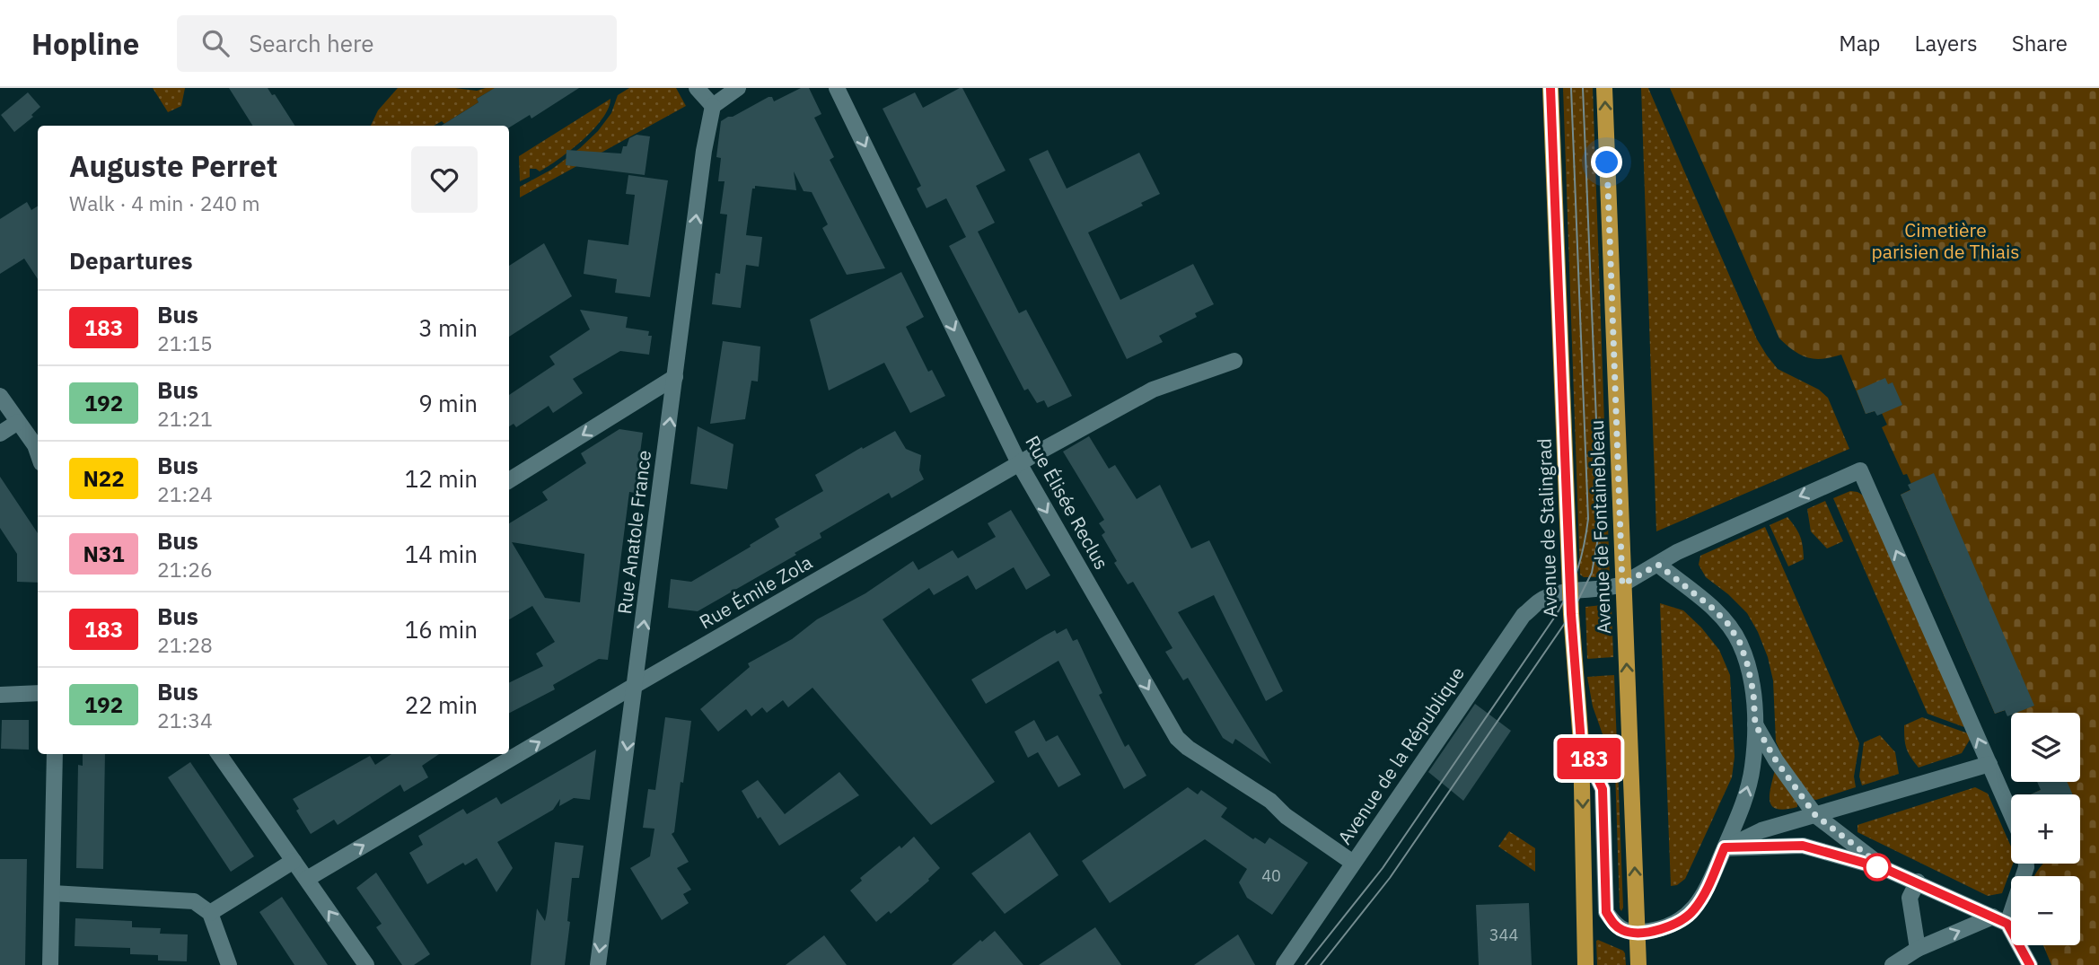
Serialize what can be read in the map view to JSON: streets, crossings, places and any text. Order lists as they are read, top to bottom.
{
  "streets": {
    "main road": ["Avenue de Fontainebleau", "Avenue de Stalingrad"],
    "street": [
      "Rue Élisée Reclus",
      "Rue Anatole France",
      "Rue Émile Zola",
      "Avenue de la République"
    ]
  },
  "crossings": [
    ["Rue Élisée Reclus", "Rue Émile Zola"],
    ["Rue Élisée Reclus", "Avenue de la République"],
    ["Avenue de Fontainebleau", "Avenue de la République"],
    ["Avenue de Stalingrad", "Avenue de la République"],
    ["Rue Anatole France", "Rue Émile Zola"]
  ],
  "one_way": ["Rue Élisée Reclus", "Avenue de Fontainebleau", "Rue Émile Zola"],
  "parks": ["Cimetière parisien de Thiais"],
  "lines": ["bus line 183"],
  "house_numbers": ["40", "344"],
  "page": {
    "header": "Hopline",
    "search": "Search here",
    "nav": ["Map", "Layers", "Share"],
    "on_map": "183",
    "heading": [
      ["Auguste Perret", "Walk · 4 min · 240 m"],
      "Departures"
    ],
    "list": [
      {
        "mark": "183",
        "name": "Bus",
        "note": "21:15",
        "value": "3 min"
      },
      {
        "mark": "192",
        "name": "Bus",
        "note": "21:21",
        "value": "9 min"
      },
      {
        "mark": "N22",
        "name": "Bus",
        "note": "21:24",
        "value": "12 min"
      },
      {
        "mark": "N31",
        "name": "Bus",
        "note": "21:26",
        "value": "14 min"
      },
      {
        "mark": "183",
        "name": "Bus",
        "note": "21:28",
        "value": "16 min"
      },
      {
        "mark": "192",
        "name": "Bus",
        "note": "21:34",
        "value": "22 min"
      }
    ],
    "map_buttons": ["+", "−"]
  }
}
